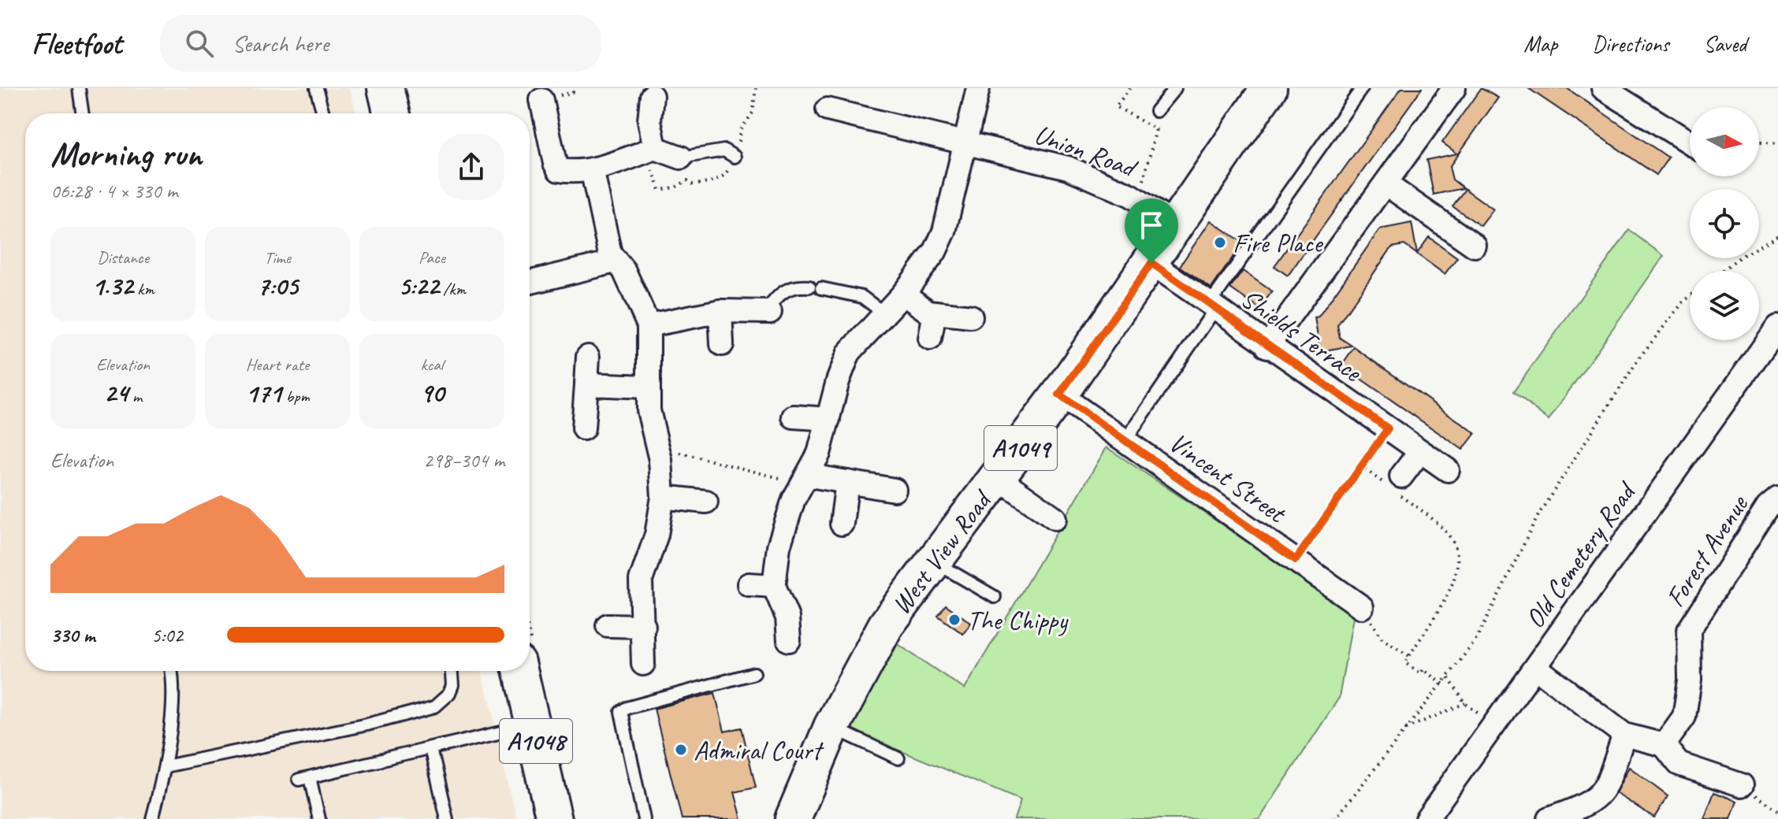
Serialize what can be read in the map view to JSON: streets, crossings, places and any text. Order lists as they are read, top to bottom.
{
  "streets": {
    "main road": ["A1049", "West View Road", "A1048"],
    "street": [
      "Union Road",
      "Shields Terrace",
      "Vincent Street",
      "Forest Avenue",
      "Old Cemetery Road"
    ]
  },
  "crossings": [
    ["Union Road", "West View Road"],
    ["Shields Terrace", "West View Road"],
    ["Vincent Street", "West View Road"]
  ],
  "places": ["Fire Place", "The Chippy", "Admiral Court"],
  "north": "right",
  "page": {
    "header": "Fleetfoot",
    "search": "Search here",
    "nav": ["Map", "Directions", "Saved"],
    "heading": ["Morning run", "06:28 · 4 × 330 m"],
    "stats": [
      ["Distance", "1.32 km"],
      ["Time", "7:05"],
      ["Pace", "5:22 /km"],
      ["Elevation", "24 m"],
      ["Heart rate", "171 bpm"],
      ["kcal", "90"]
    ],
    "chart": ["Elevation", "298–304 m"],
    "list": [
      {
        "name": "330 m",
        "note": "5:02"
      }
    ]
  }
}
